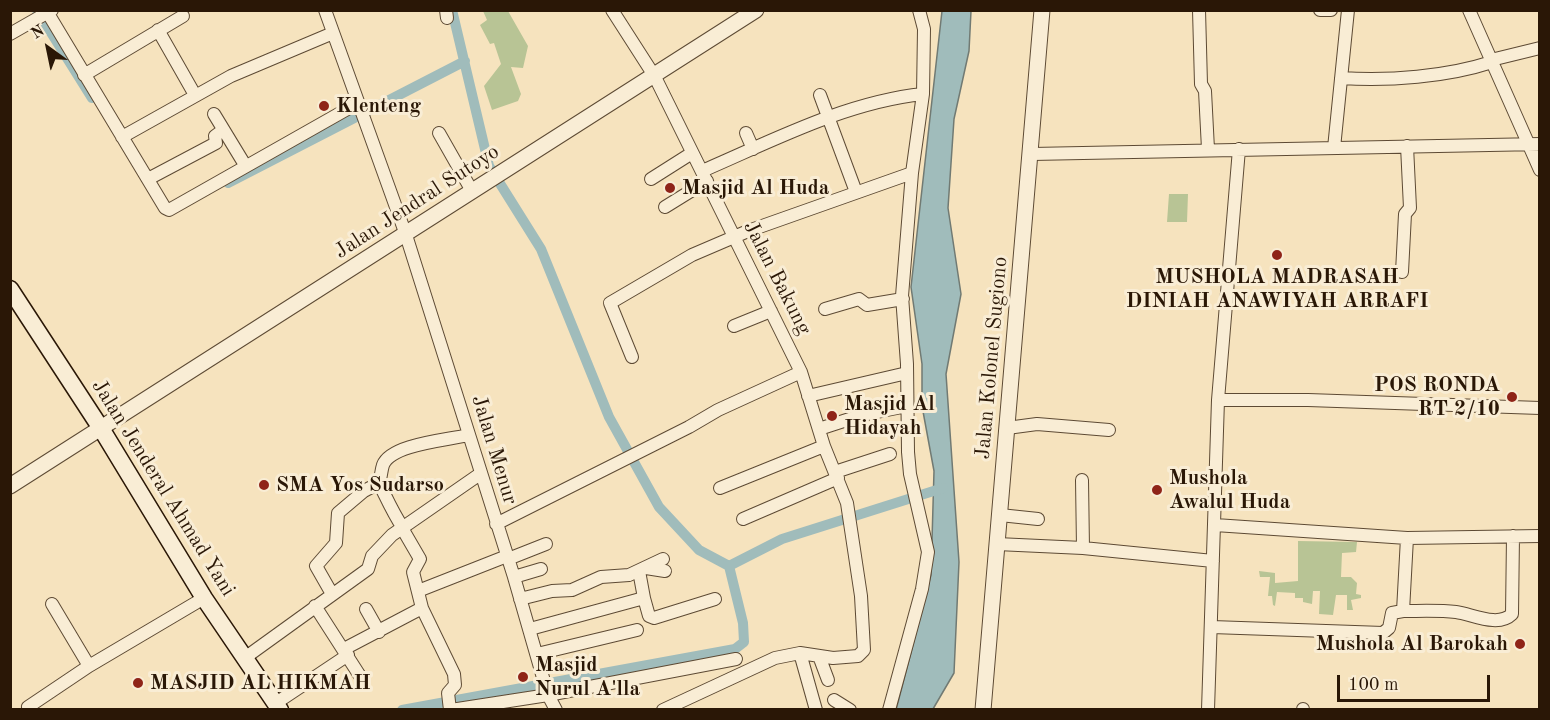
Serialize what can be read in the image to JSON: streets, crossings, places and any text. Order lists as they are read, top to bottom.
{
  "streets": {
    "main road": ["Jalan Jenderal Ahmad Yani"],
    "street": [
      "Jalan Jendral Sutoyo",
      "Jalan Bakung",
      "Jalan Kolonel Sugiono",
      "Jalan Menur"
    ]
  },
  "crossings": [
    ["Jalan Jendral Sutoyo", "Jalan Bakung"],
    ["Jalan Jendral Sutoyo", "Jalan Menur"],
    ["Jalan Jendral Sutoyo", "Jalan Jenderal Ahmad Yani"]
  ],
  "places": [
    "Klenteng",
    "Masjid Al Huda",
    "MUSHOLA MADRASAH DINIAH ANAWIYAH ARRAFI",
    "POS RONDA RT 2/10",
    "Masjid Al Hidayah",
    "SMA Yos Sudarso",
    "Mushola Awalul Huda",
    "Mushola Al Barokah",
    "Masjid Nurul A'lla",
    "MASJID AL HIKMAH"
  ],
  "scale_bar": "100 m",
  "north": "top left"
}
